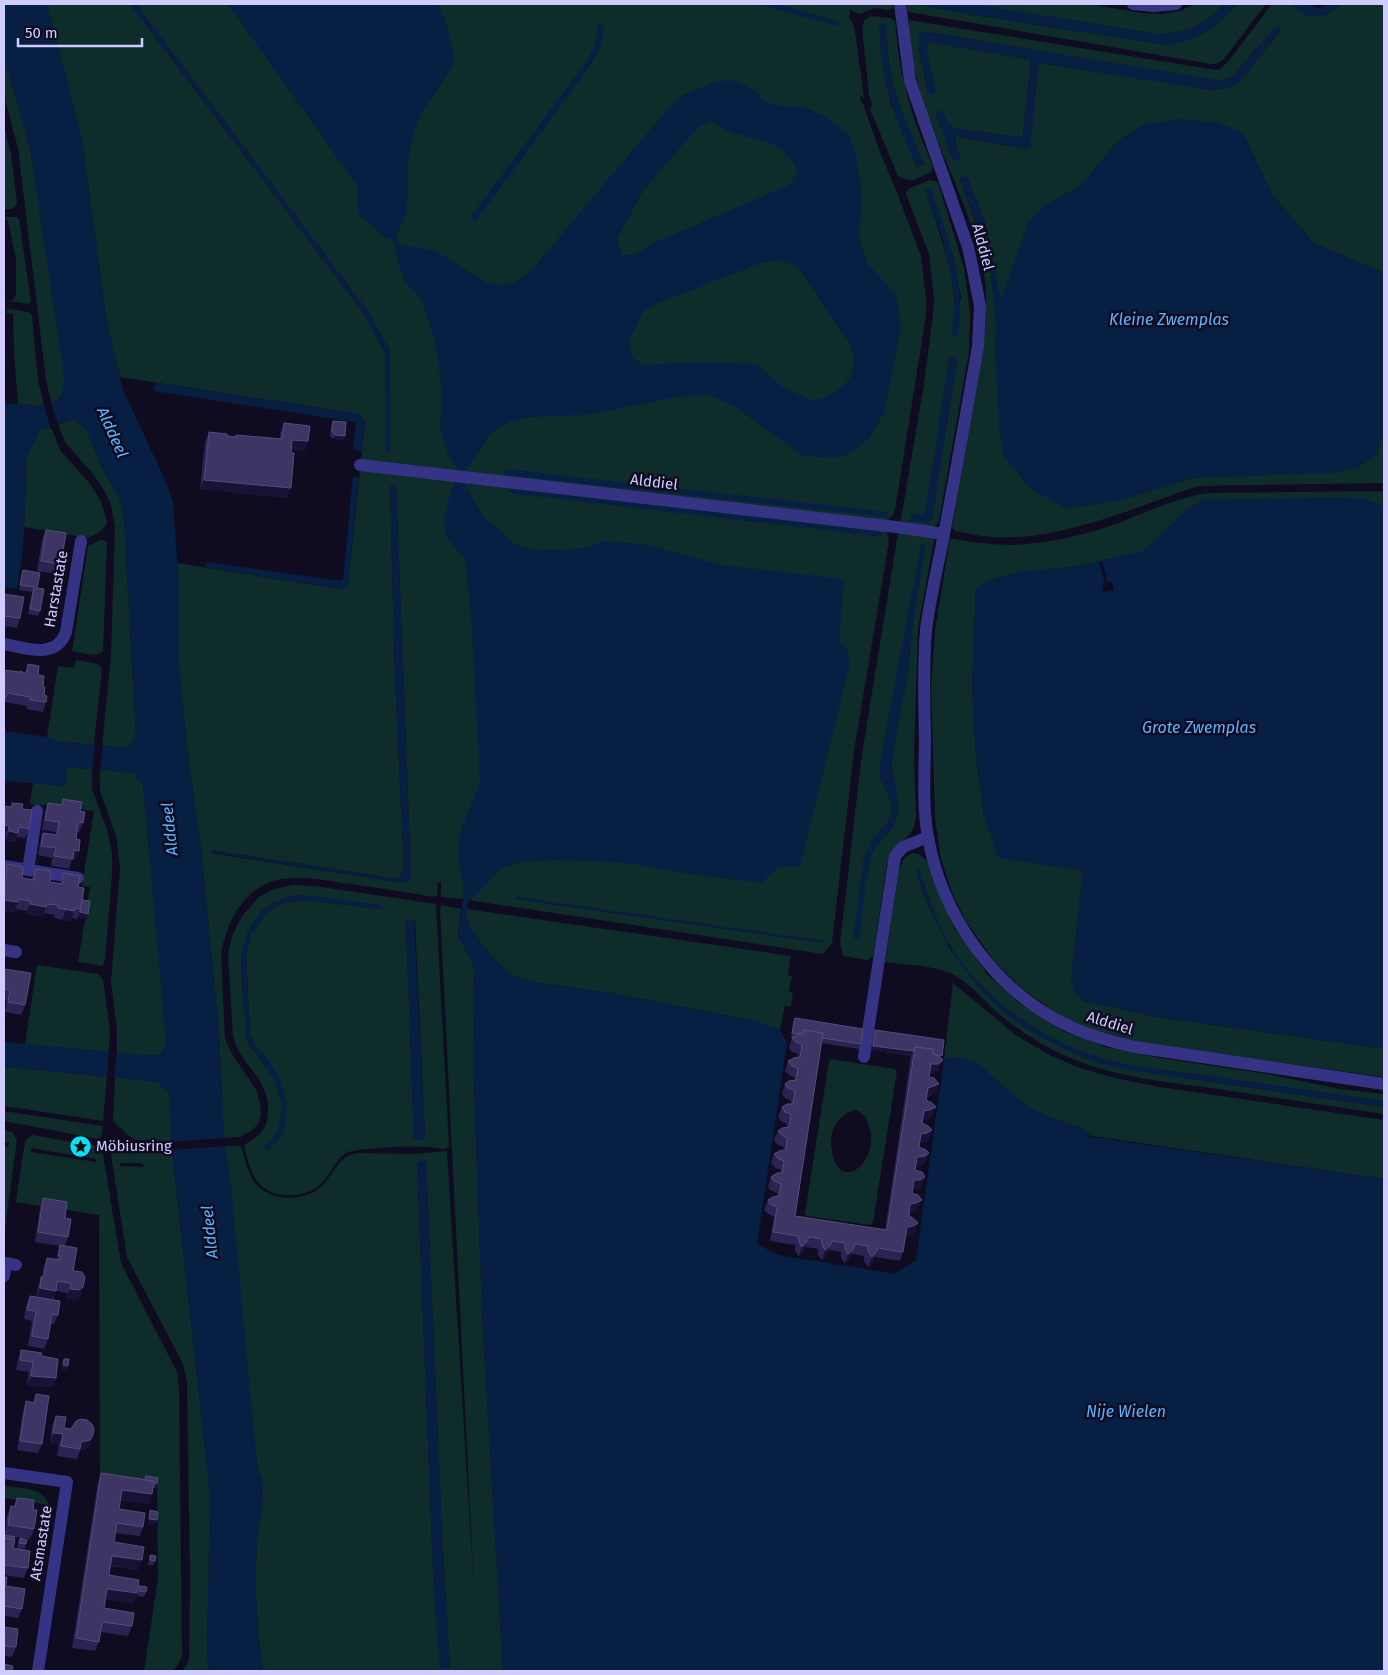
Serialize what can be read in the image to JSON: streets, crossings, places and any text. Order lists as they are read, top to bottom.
{
  "streets": {
    "street": ["Alddiel", "Harstastate", "Atsmastate"]
  },
  "water": [
    "Kleine Zwemplas",
    "Alddeel",
    "Grote Zwemplas",
    "Nije Wielen"
  ],
  "places": {
    "place": ["Möbiusring"]
  },
  "scale_bar": "50 m"
}
